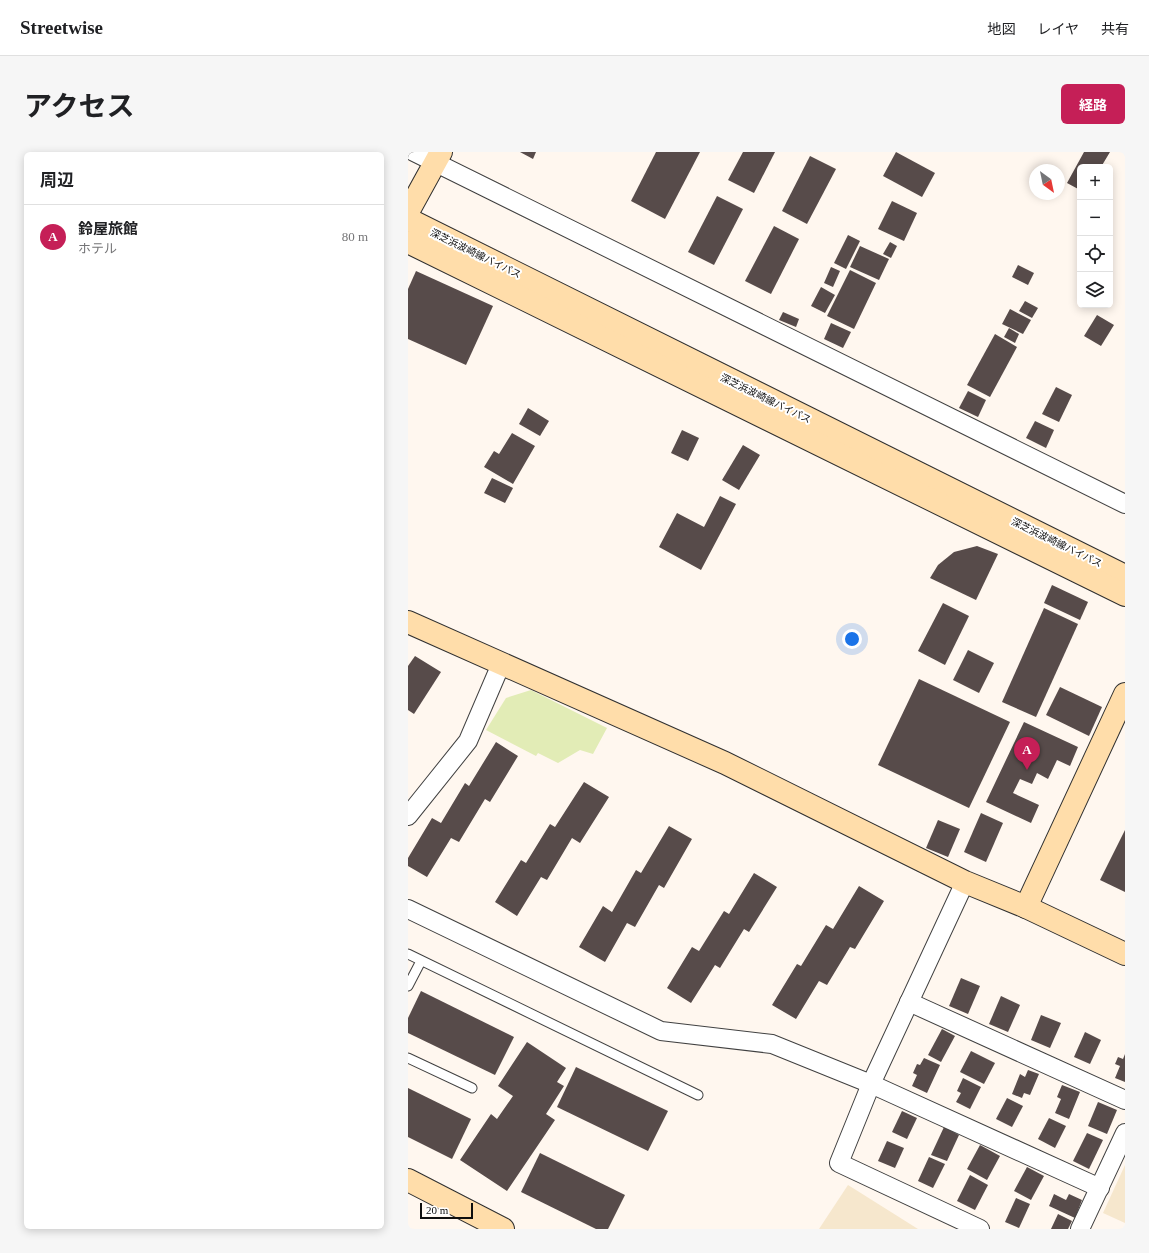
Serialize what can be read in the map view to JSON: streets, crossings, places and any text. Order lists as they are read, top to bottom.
{
  "streets": {
    "main road": ["深芝浜波崎線バイパス"]
  },
  "scale_bar": "20 m",
  "north": "bottom right",
  "page": {
    "header": "Streetwise",
    "nav": ["地図", "レイヤ", "共有"],
    "title": "アクセス",
    "buttons": "経路",
    "heading": "周辺",
    "map_buttons": ["+", "−"],
    "list": [
      {
        "mark": "A",
        "name": "鈴屋旅館",
        "note": "ホテル",
        "value": "80 m"
      }
    ],
    "pins": "A",
    "scale": "20 m"
  }
}
